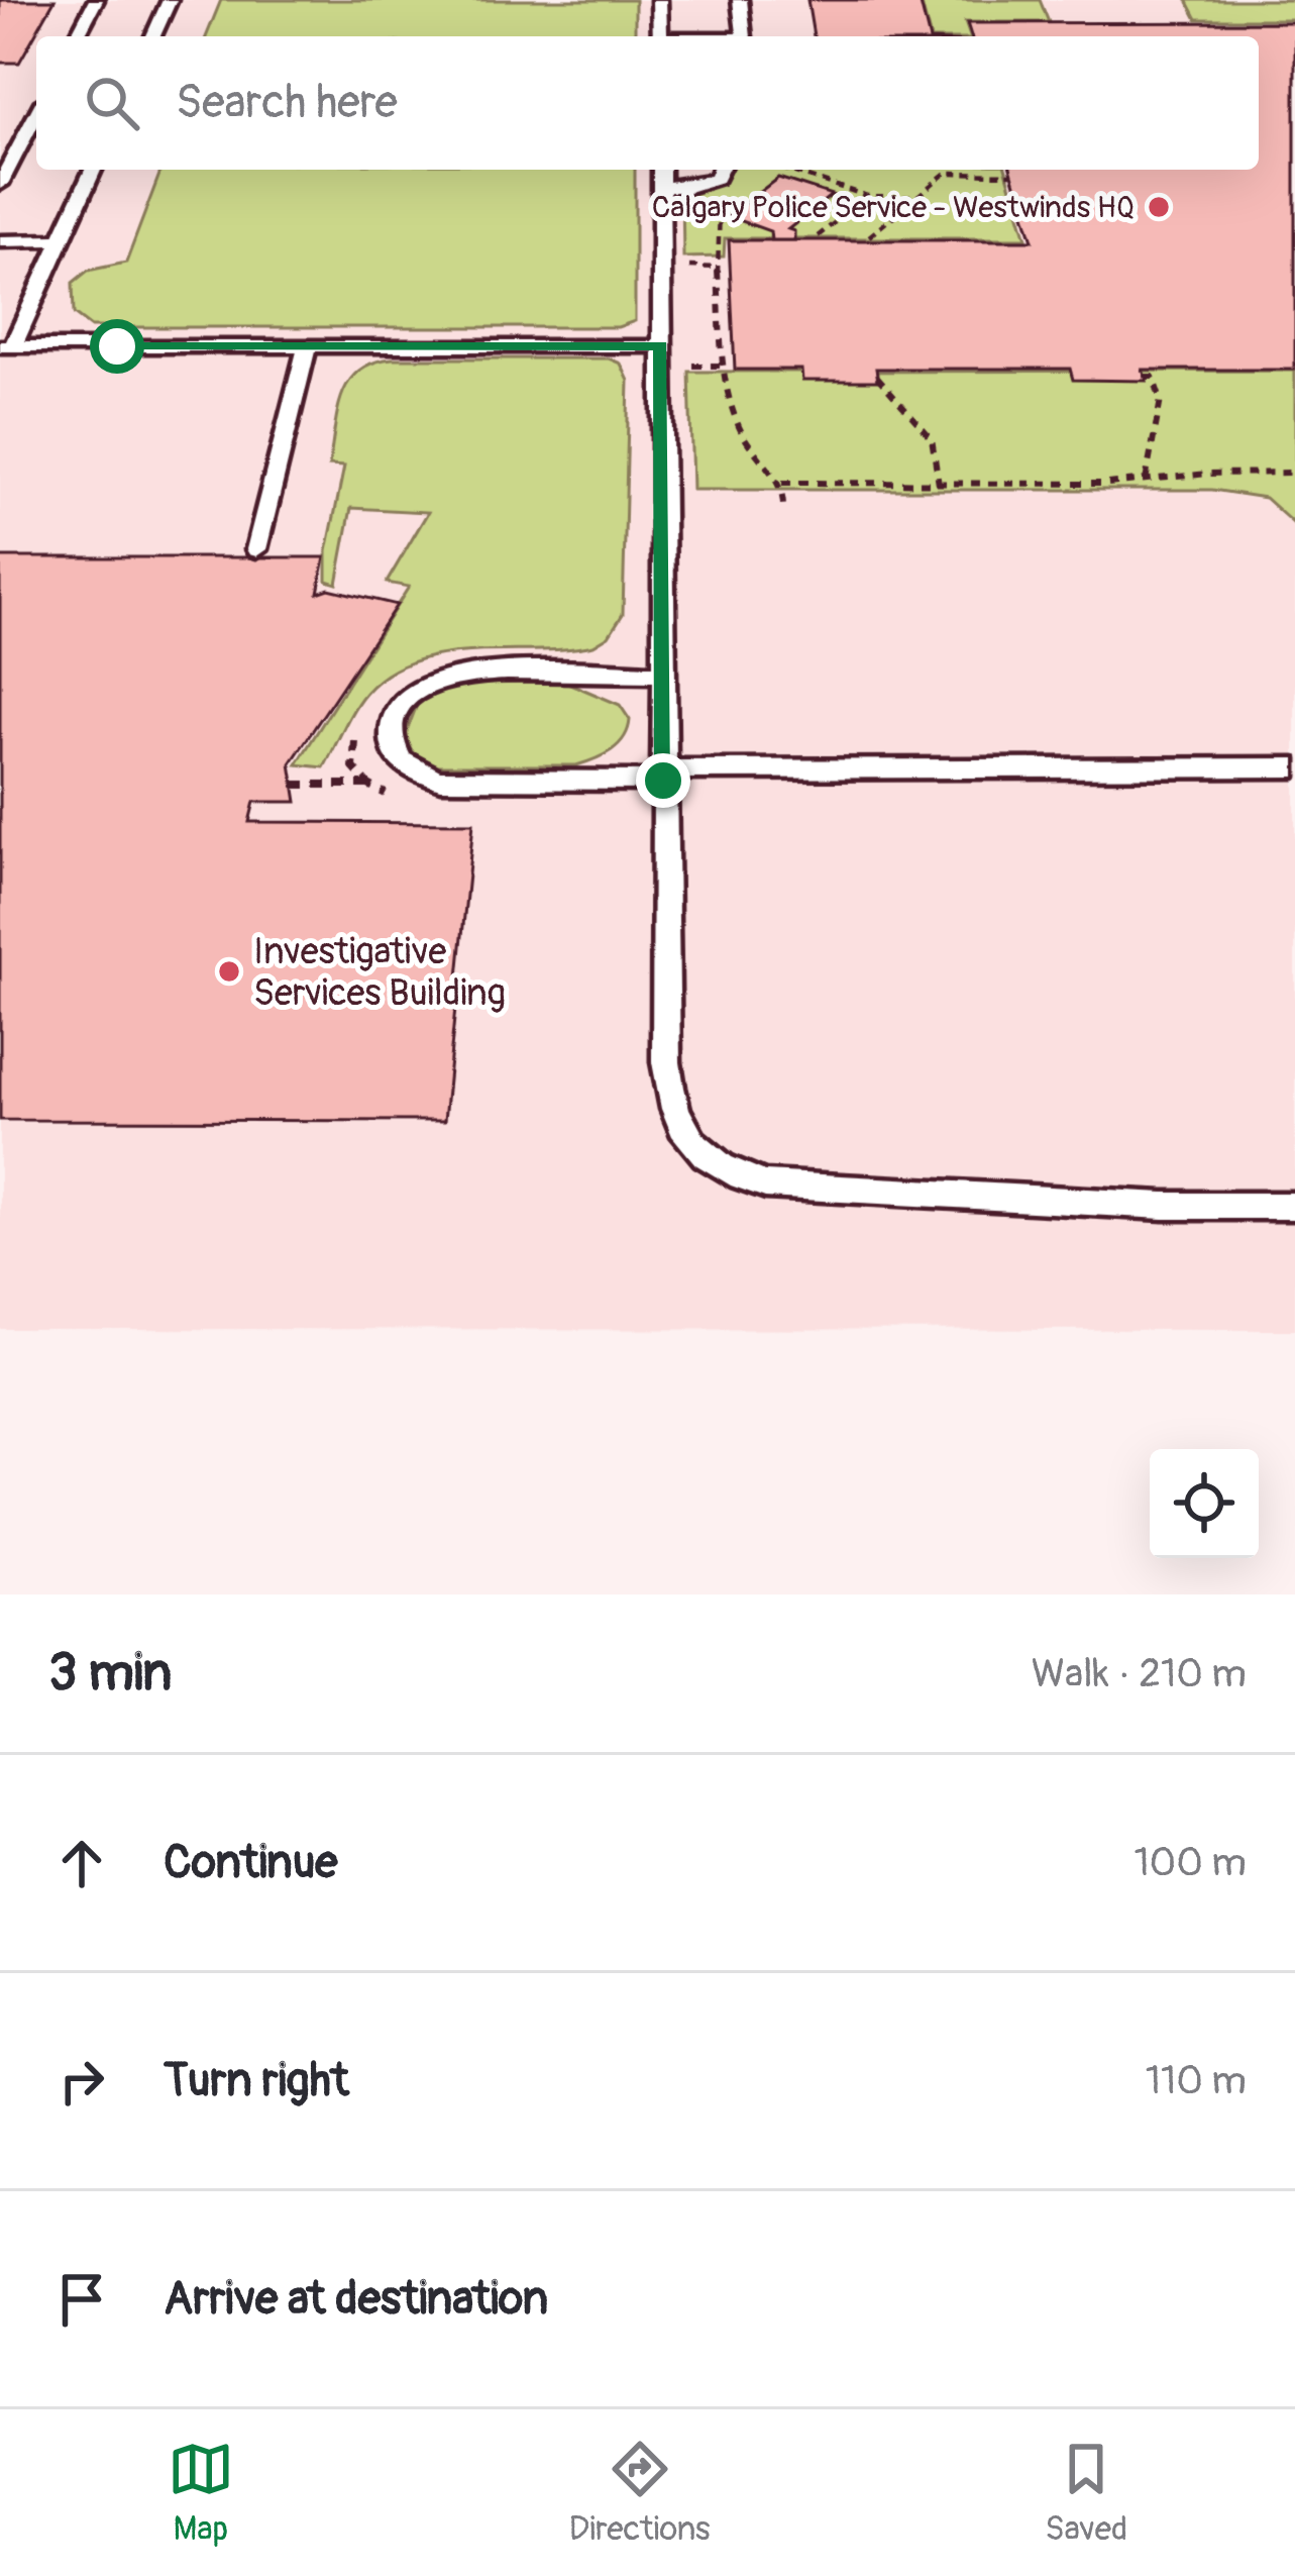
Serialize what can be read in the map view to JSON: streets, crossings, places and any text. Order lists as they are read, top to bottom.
{
  "places": ["Calgary Police Service - Westwinds HQ", "Investigative Services Building"],
  "page": {
    "search": "Search here",
    "heading": ["3 min", "Walk · 210 m"],
    "list": [
      ["Continue", "100 m"],
      ["Turn right", "110 m"],
      "Arrive at destination"
    ],
    "nav": ["Map", "Directions", "Saved"]
  }
}
